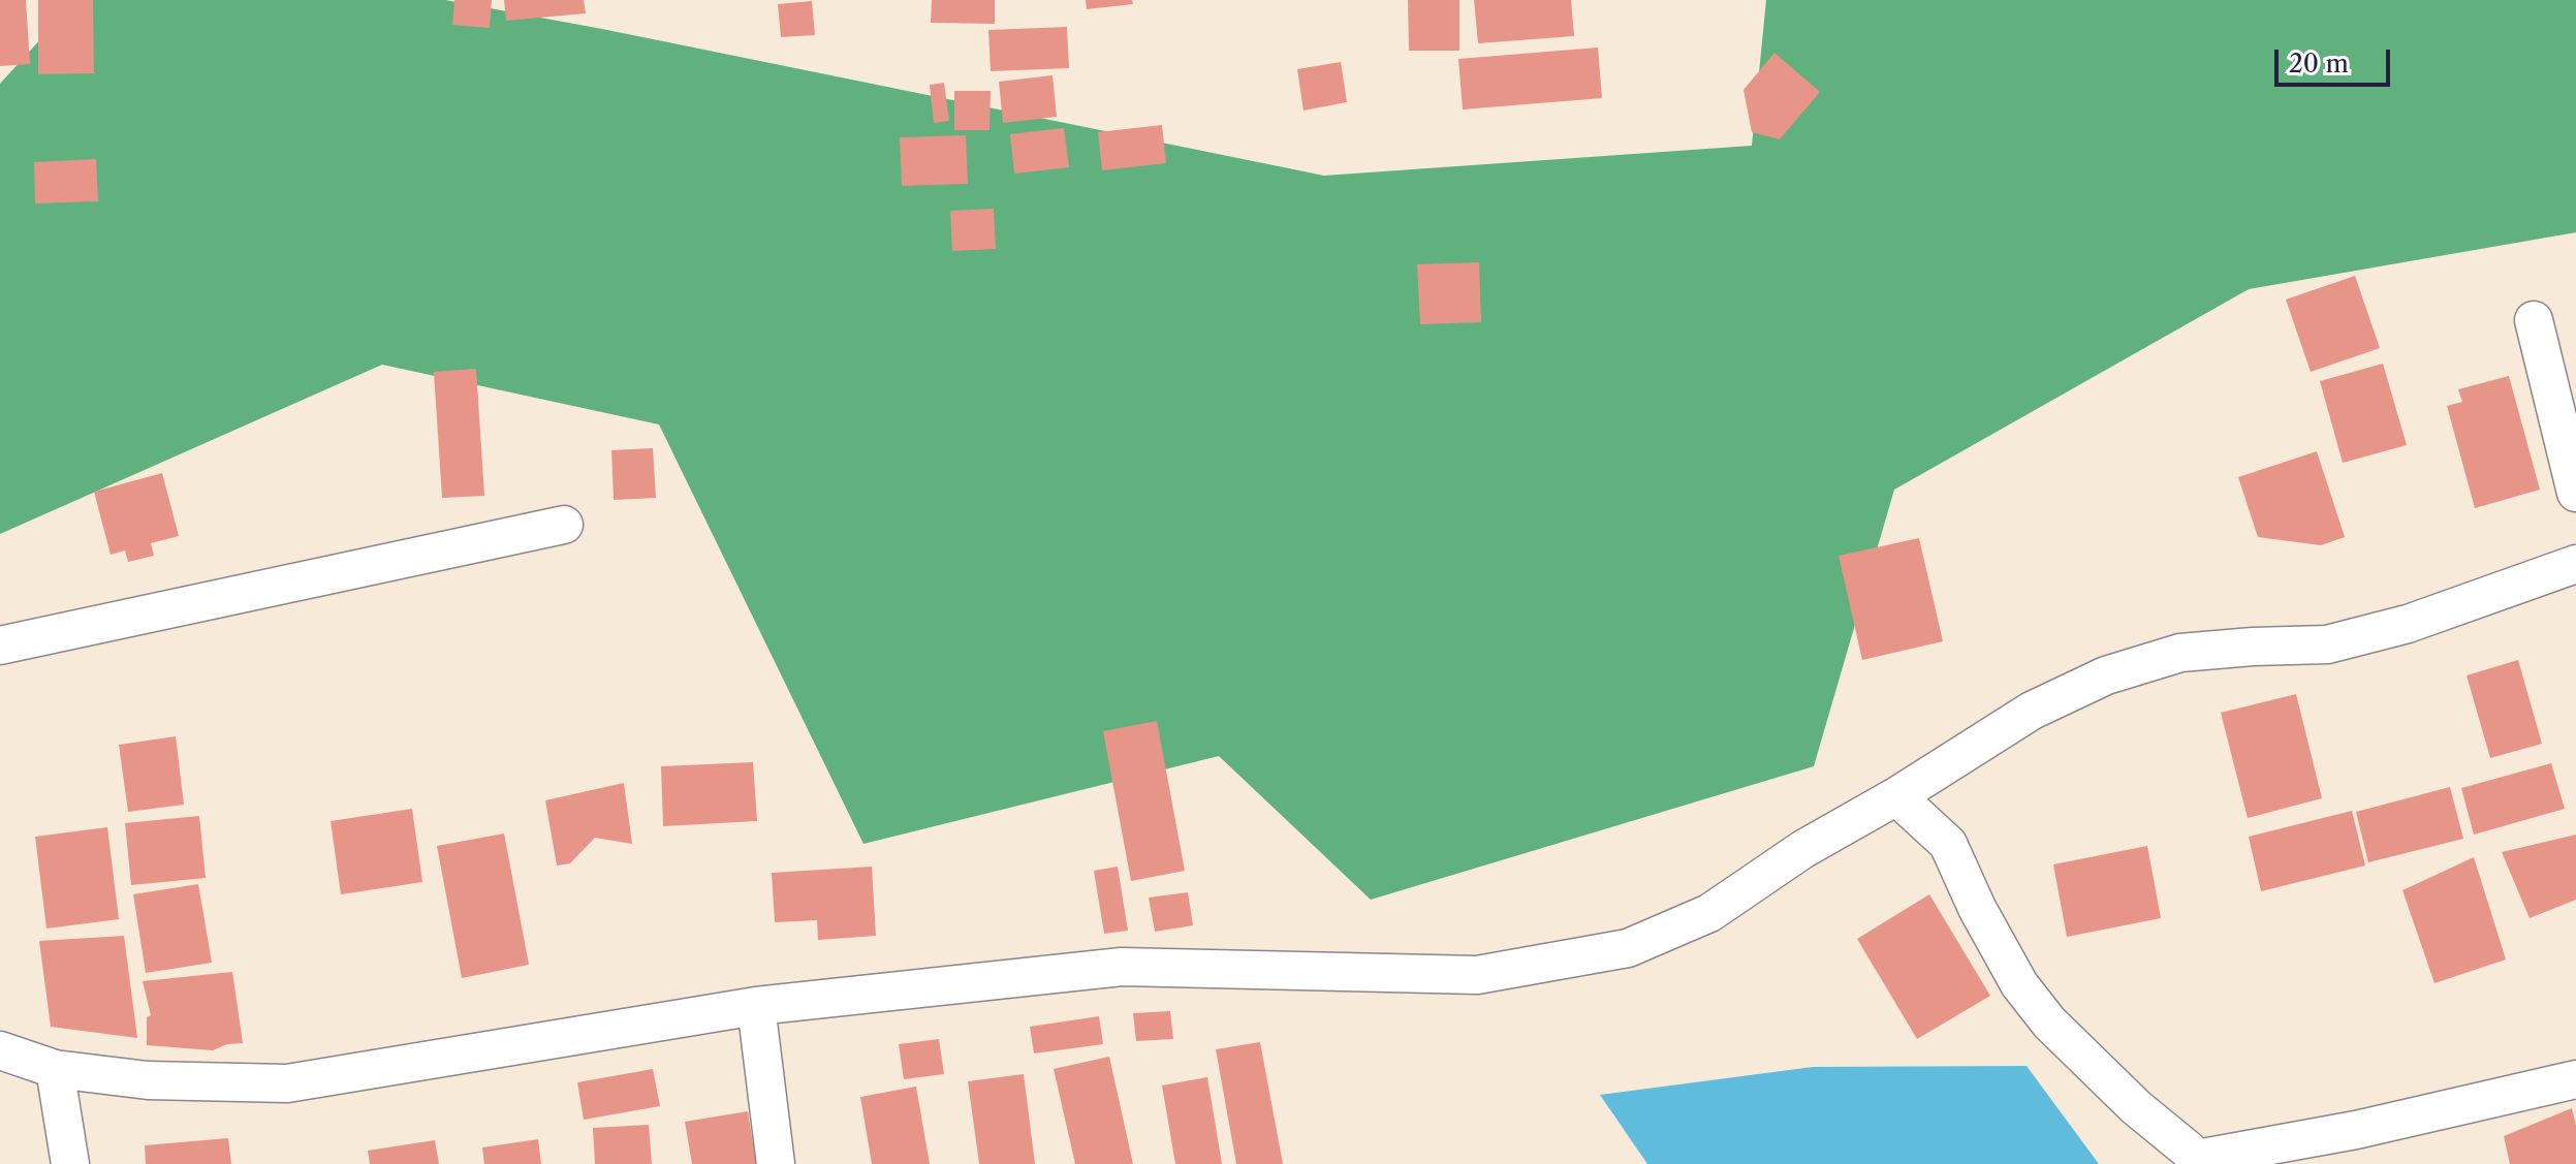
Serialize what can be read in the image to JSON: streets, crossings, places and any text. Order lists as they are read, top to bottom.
{
  "scale_bar": "20 m"
}
